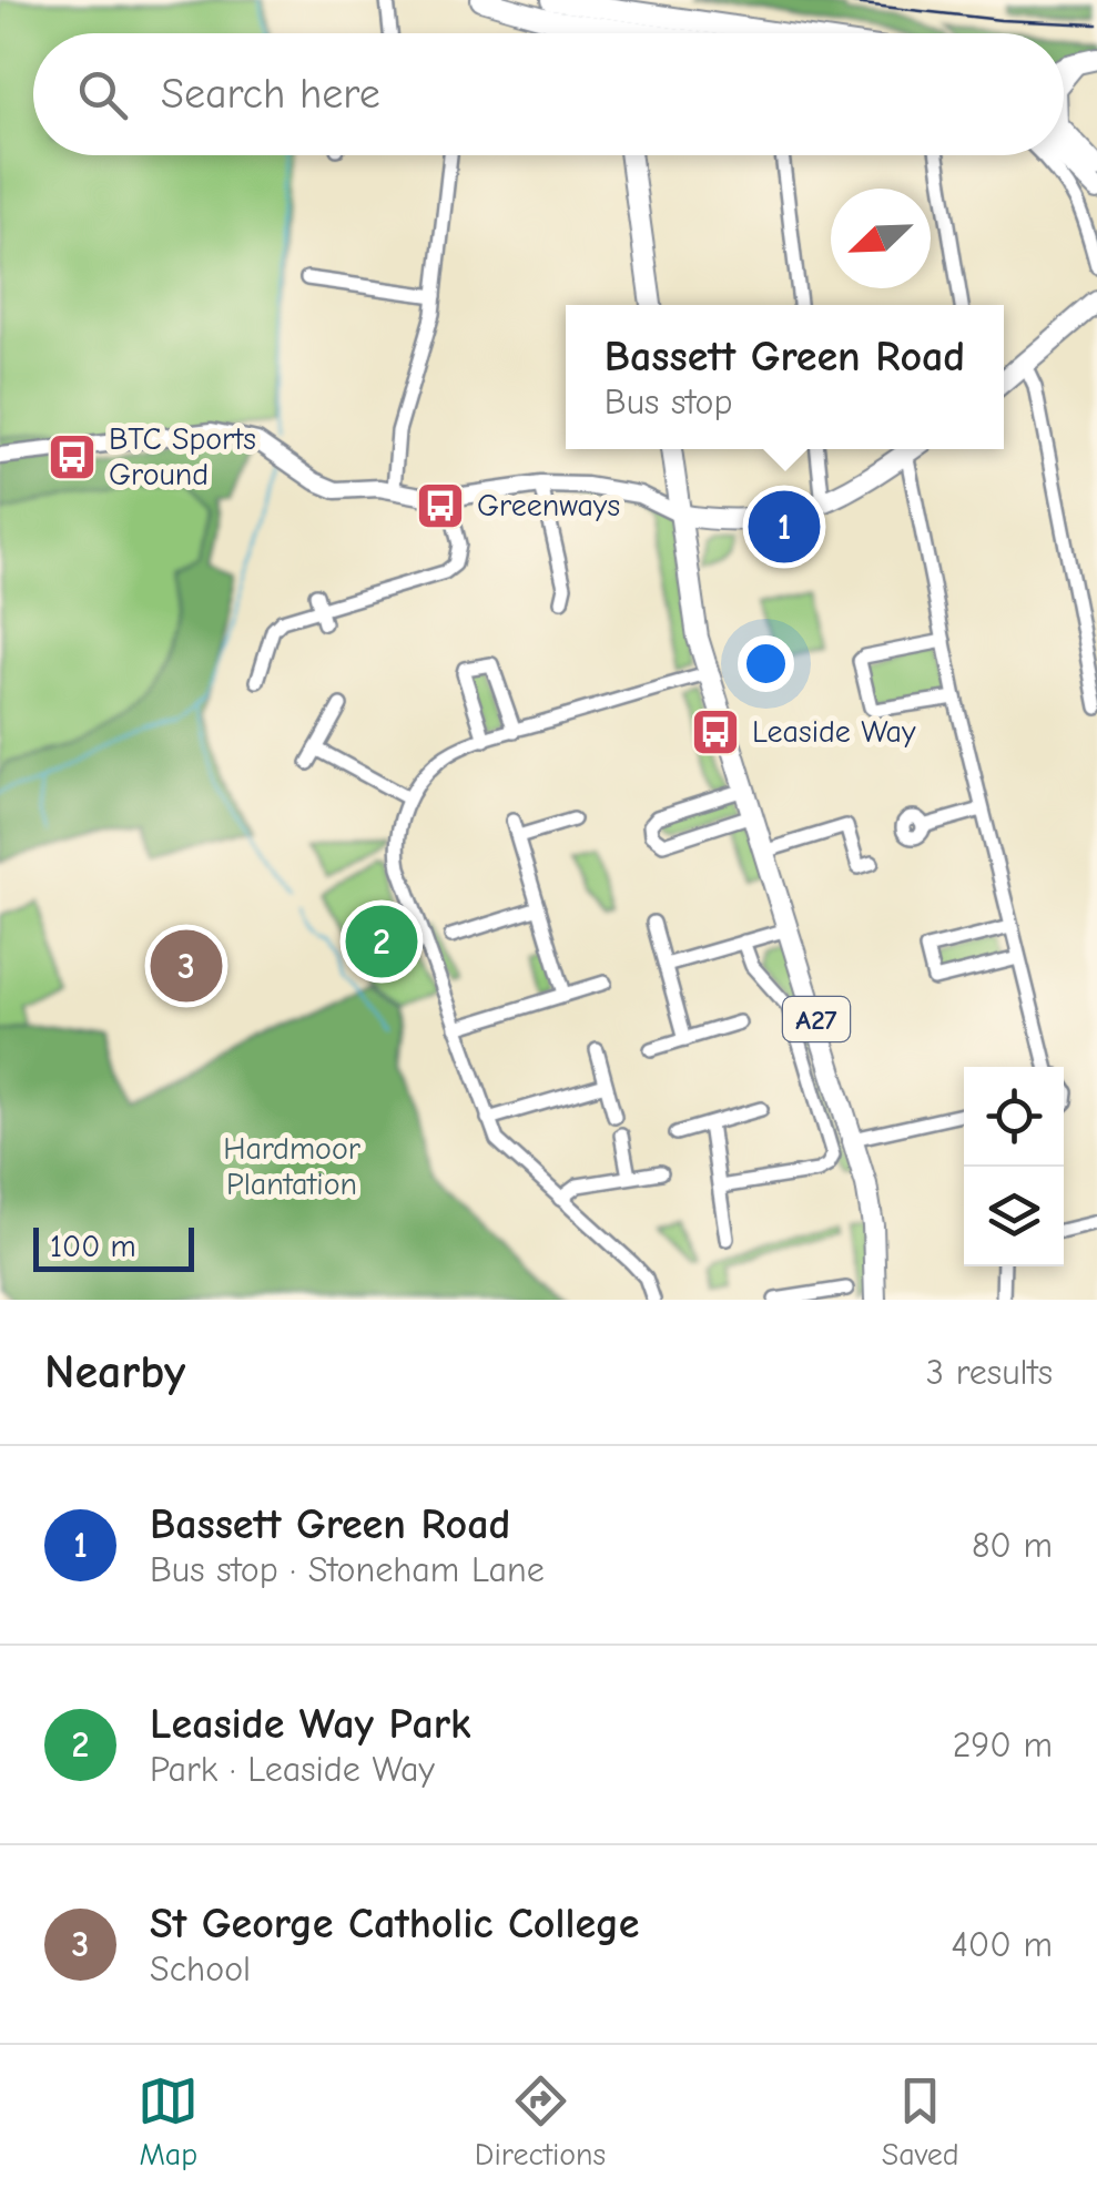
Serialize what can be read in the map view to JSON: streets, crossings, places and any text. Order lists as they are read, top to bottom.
{
  "streets": {
    "main road": ["A27"]
  },
  "parks": ["Hardmoor Plantation"],
  "places": {
    "bus stop": ["BTC Sports Ground", "Greenways", "Leaside Way"]
  },
  "scale_bar": "100 m",
  "north": "bottom left",
  "page": {
    "search": "Search here",
    "popup": ["Bassett Green Road", "Bus stop"],
    "pins": ["1", "2", "3"],
    "scale": "100 m",
    "heading": ["Nearby", "3 results"],
    "list": [
      {
        "mark": "1",
        "name": "Bassett Green Road",
        "note": "Bus stop · Stoneham Lane",
        "value": "80 m"
      },
      {
        "mark": "2",
        "name": "Leaside Way Park",
        "note": "Park · Leaside Way",
        "value": "290 m"
      },
      {
        "mark": "3",
        "name": "St George Catholic College",
        "note": "School",
        "value": "400 m"
      }
    ],
    "nav": ["Map", "Directions", "Saved"]
  }
}
